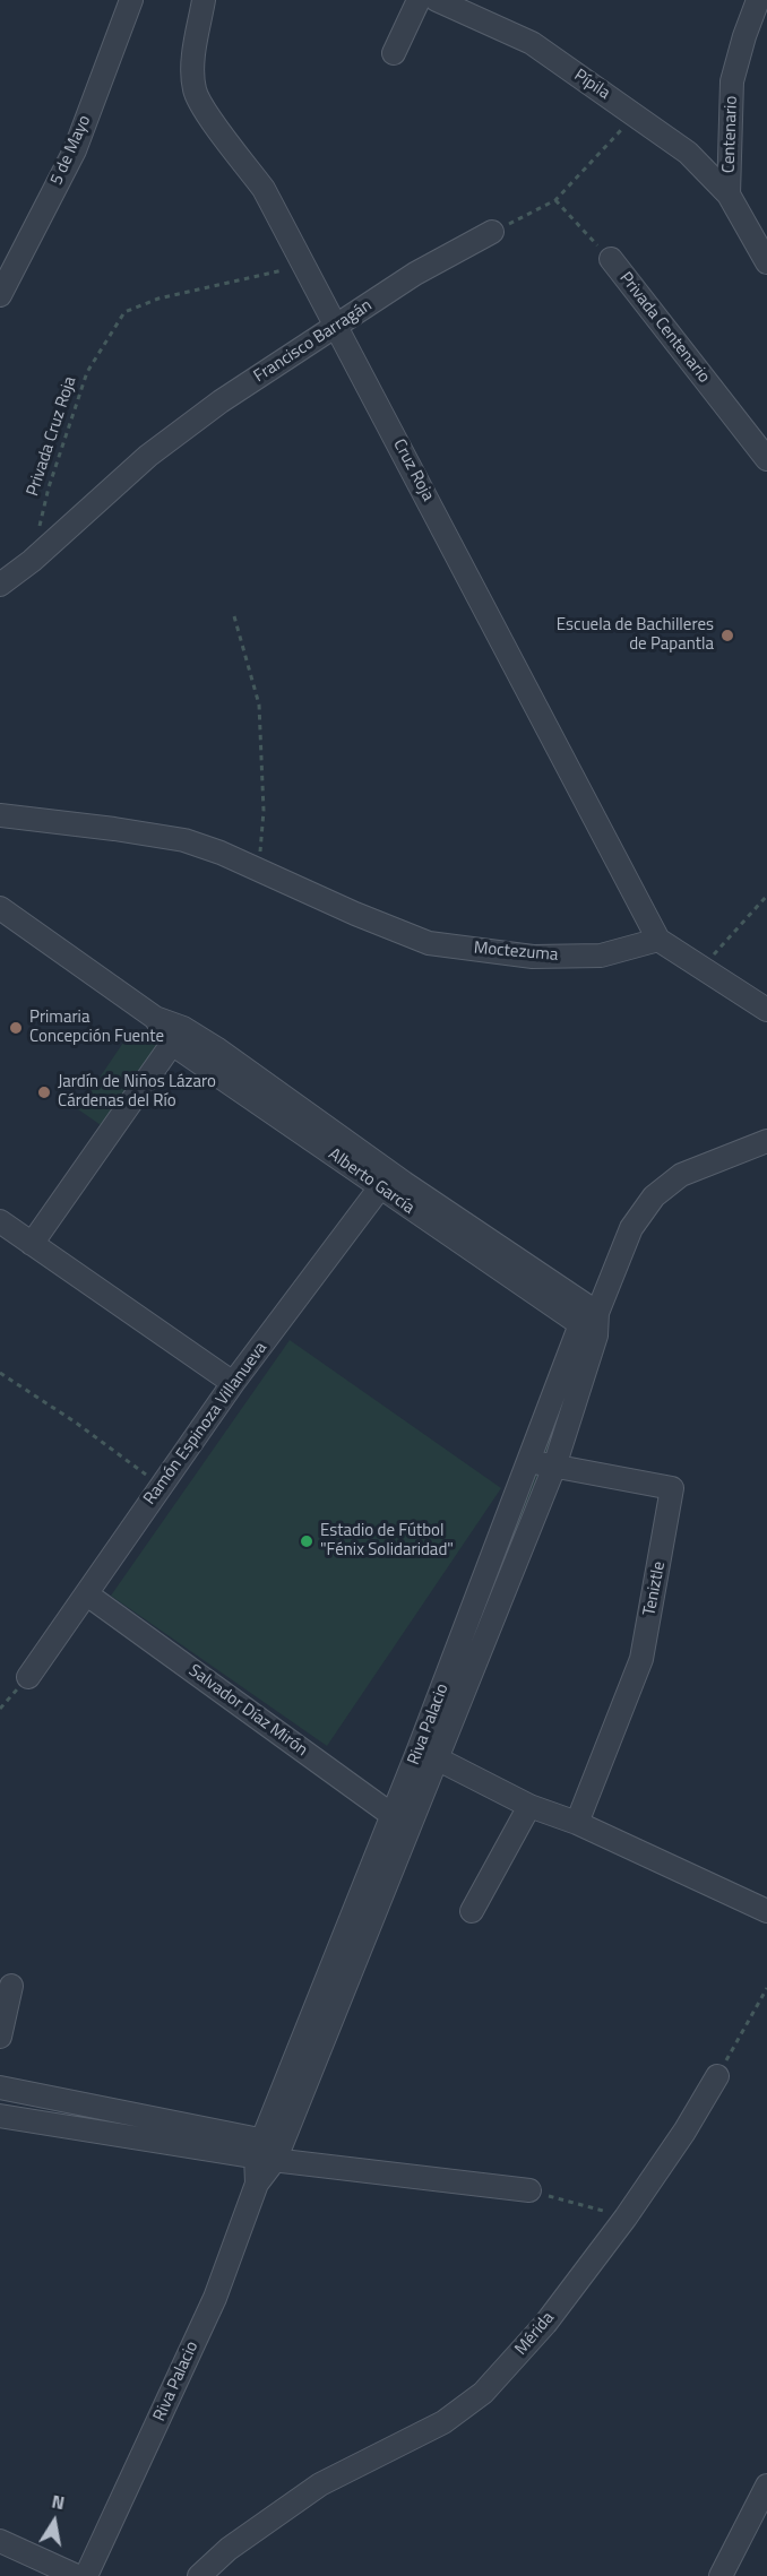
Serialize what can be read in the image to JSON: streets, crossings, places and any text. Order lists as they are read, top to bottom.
{
  "streets": {
    "street": [
      "Pípila",
      "Centenario",
      "5 de Mayo",
      "Privada Centenario",
      "Francisco Barragán",
      "Cruz Roja",
      "Moctezuma",
      "Alberto García",
      "Ramón Espinoza Villanueva",
      "Teniztle",
      "Salvador Díaz Mirón",
      "Riva Palacio",
      "Mérida"
    ],
    "path": ["Privada Cruz Roja"]
  },
  "crossings": [
    ["Pípila", "Centenario"],
    ["Francisco Barragán", "Privada Cruz Roja"],
    ["Francisco Barragán", "Cruz Roja"],
    ["Privada Cruz Roja", "Cruz Roja"],
    ["Cruz Roja", "Moctezuma"],
    ["Alberto García", "Ramón Espinoza Villanueva"],
    ["Alberto García", "Riva Palacio"],
    ["Ramón Espinoza Villanueva", "Salvador Díaz Mirón"],
    ["Teniztle", "Riva Palacio"],
    ["Salvador Díaz Mirón", "Riva Palacio"]
  ],
  "places": [
    "Escuela de Bachilleres de Papantla",
    "Primaria Concepción Fuente",
    "Jardín de Niños Lázaro Cárdenas del Río",
    "Estadio de Fútbol \"Fénix Solidaridad\""
  ],
  "north": "top"
}
